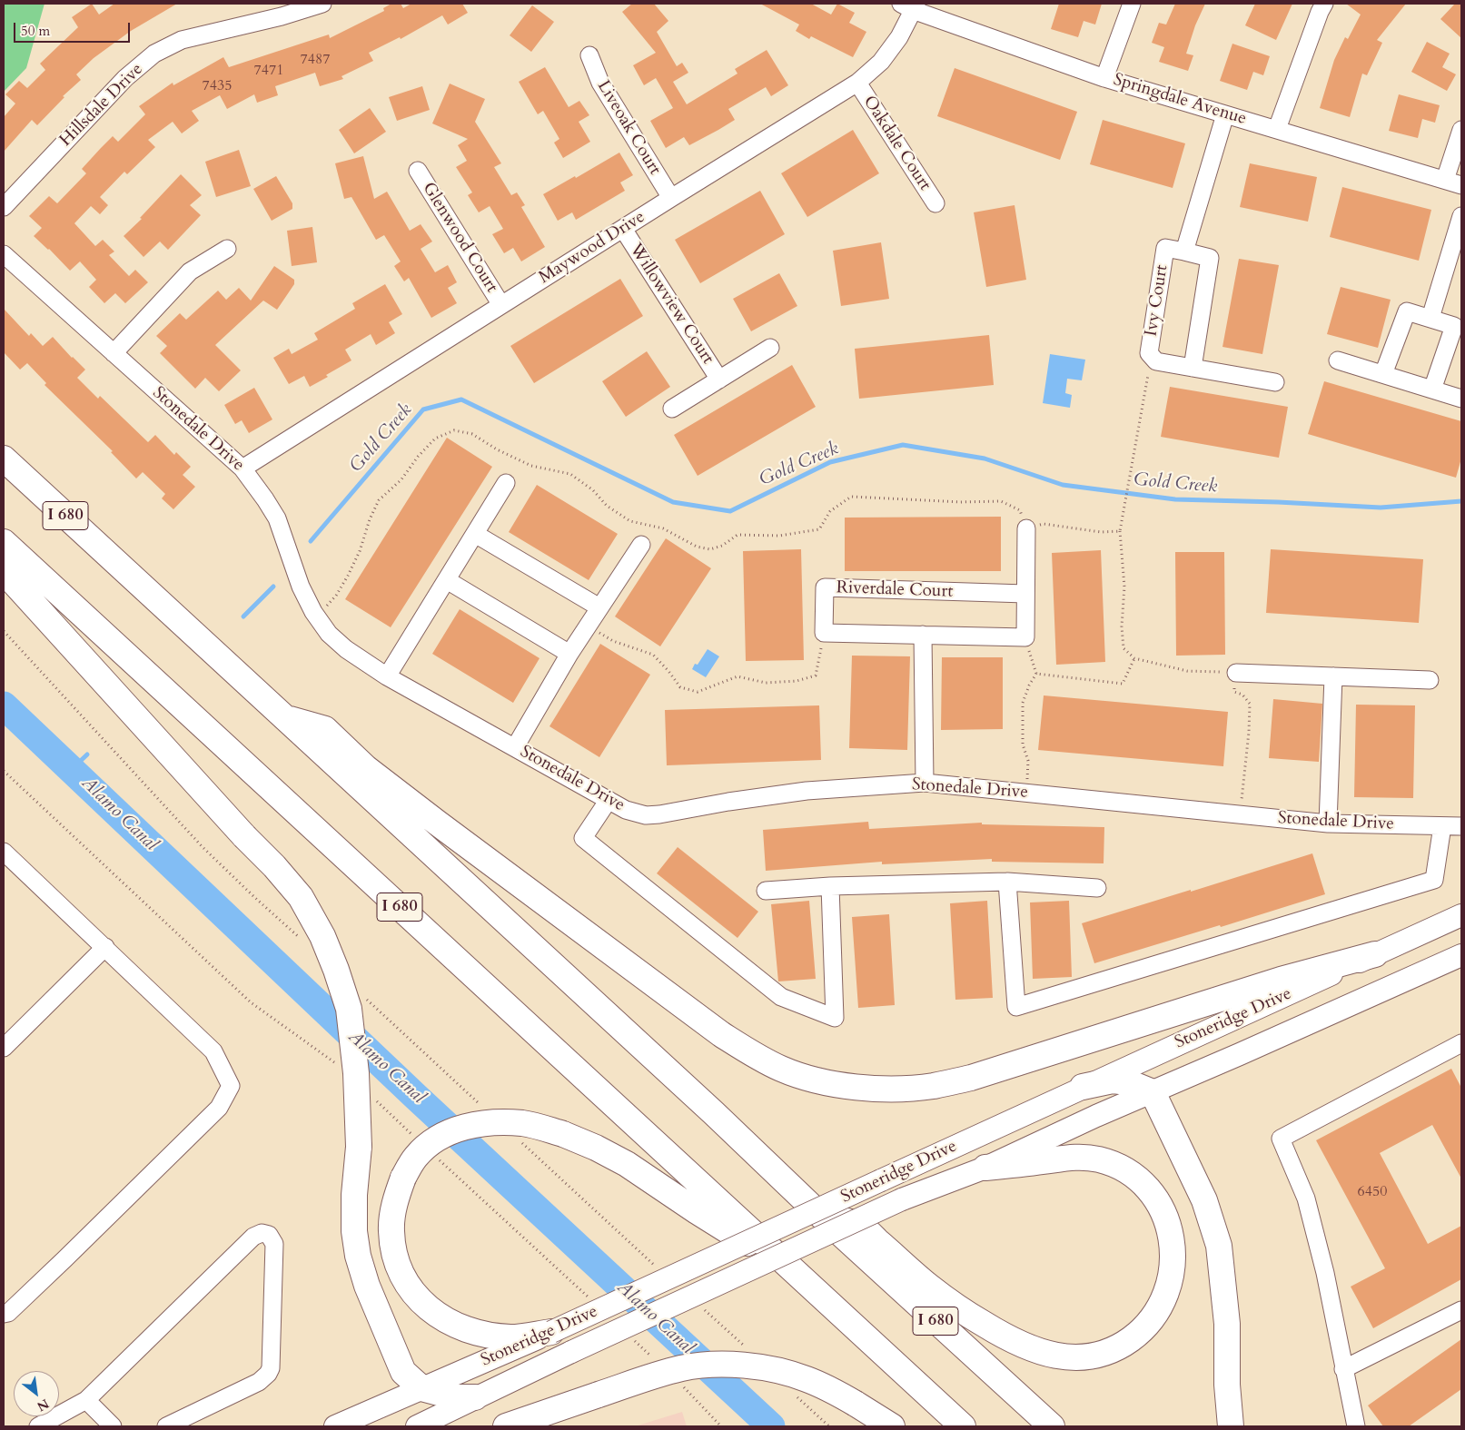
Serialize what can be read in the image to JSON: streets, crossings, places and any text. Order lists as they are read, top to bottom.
{
  "streets": {
    "highway": ["I 680"],
    "main road": ["Stoneridge Drive"],
    "street": [
      "Springdale Avenue",
      "Hillsdale Drive",
      "Liveoak Court",
      "Oakdale Court",
      "Glenwood Court",
      "Maywood Drive",
      "Ivy Court",
      "Willowview Court",
      "Stonedale Drive",
      "Riverdale Court"
    ]
  },
  "crossings": [
    ["Springdale Avenue", "Maywood Drive"],
    ["Springdale Avenue", "Ivy Court"],
    ["Liveoak Court", "Maywood Drive"],
    ["Oakdale Court", "Maywood Drive"],
    ["Glenwood Court", "Maywood Drive"],
    ["Maywood Drive", "Willowview Court"],
    ["Maywood Drive", "Stonedale Drive"]
  ],
  "water": ["Gold Creek", "Alamo Canal"],
  "house_numbers": [
    "7487",
    "7471",
    "7435",
    "6450"
  ],
  "scale_bar": "50 m",
  "north": "bottom right"
}
